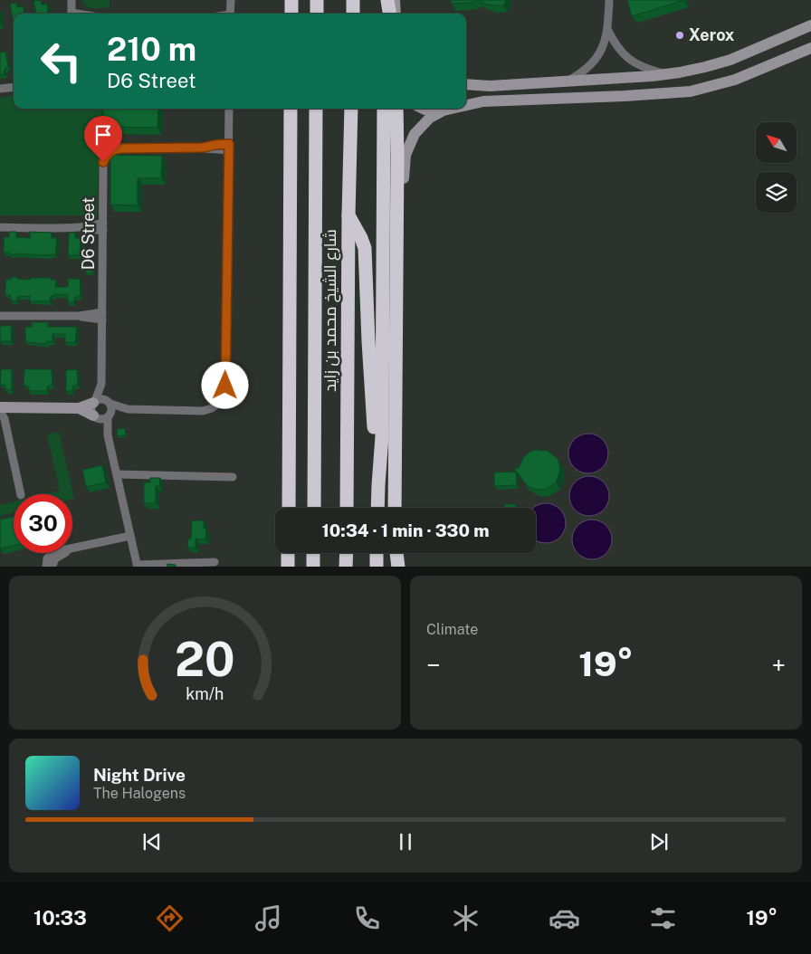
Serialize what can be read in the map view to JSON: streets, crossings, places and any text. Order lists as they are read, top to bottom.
{
  "streets": {
    "highway": ["شارع الشيخ محمد بن زايد"],
    "street": ["D6 Street"]
  },
  "places": ["Xerox"],
  "north": "top left",
  "page": {
    "turn": ["210 m", "D6 Street"],
    "limit": "30",
    "trip": "10:34 · 1 min · 330 m",
    "tile": "Climate",
    "heat": ["−", "19°", "+"],
    "song": ["Night Drive", "The Halogens"],
    "tabs": ["10:33", "19°"],
    "gauge": ["20", "km/h"]
  }
}
